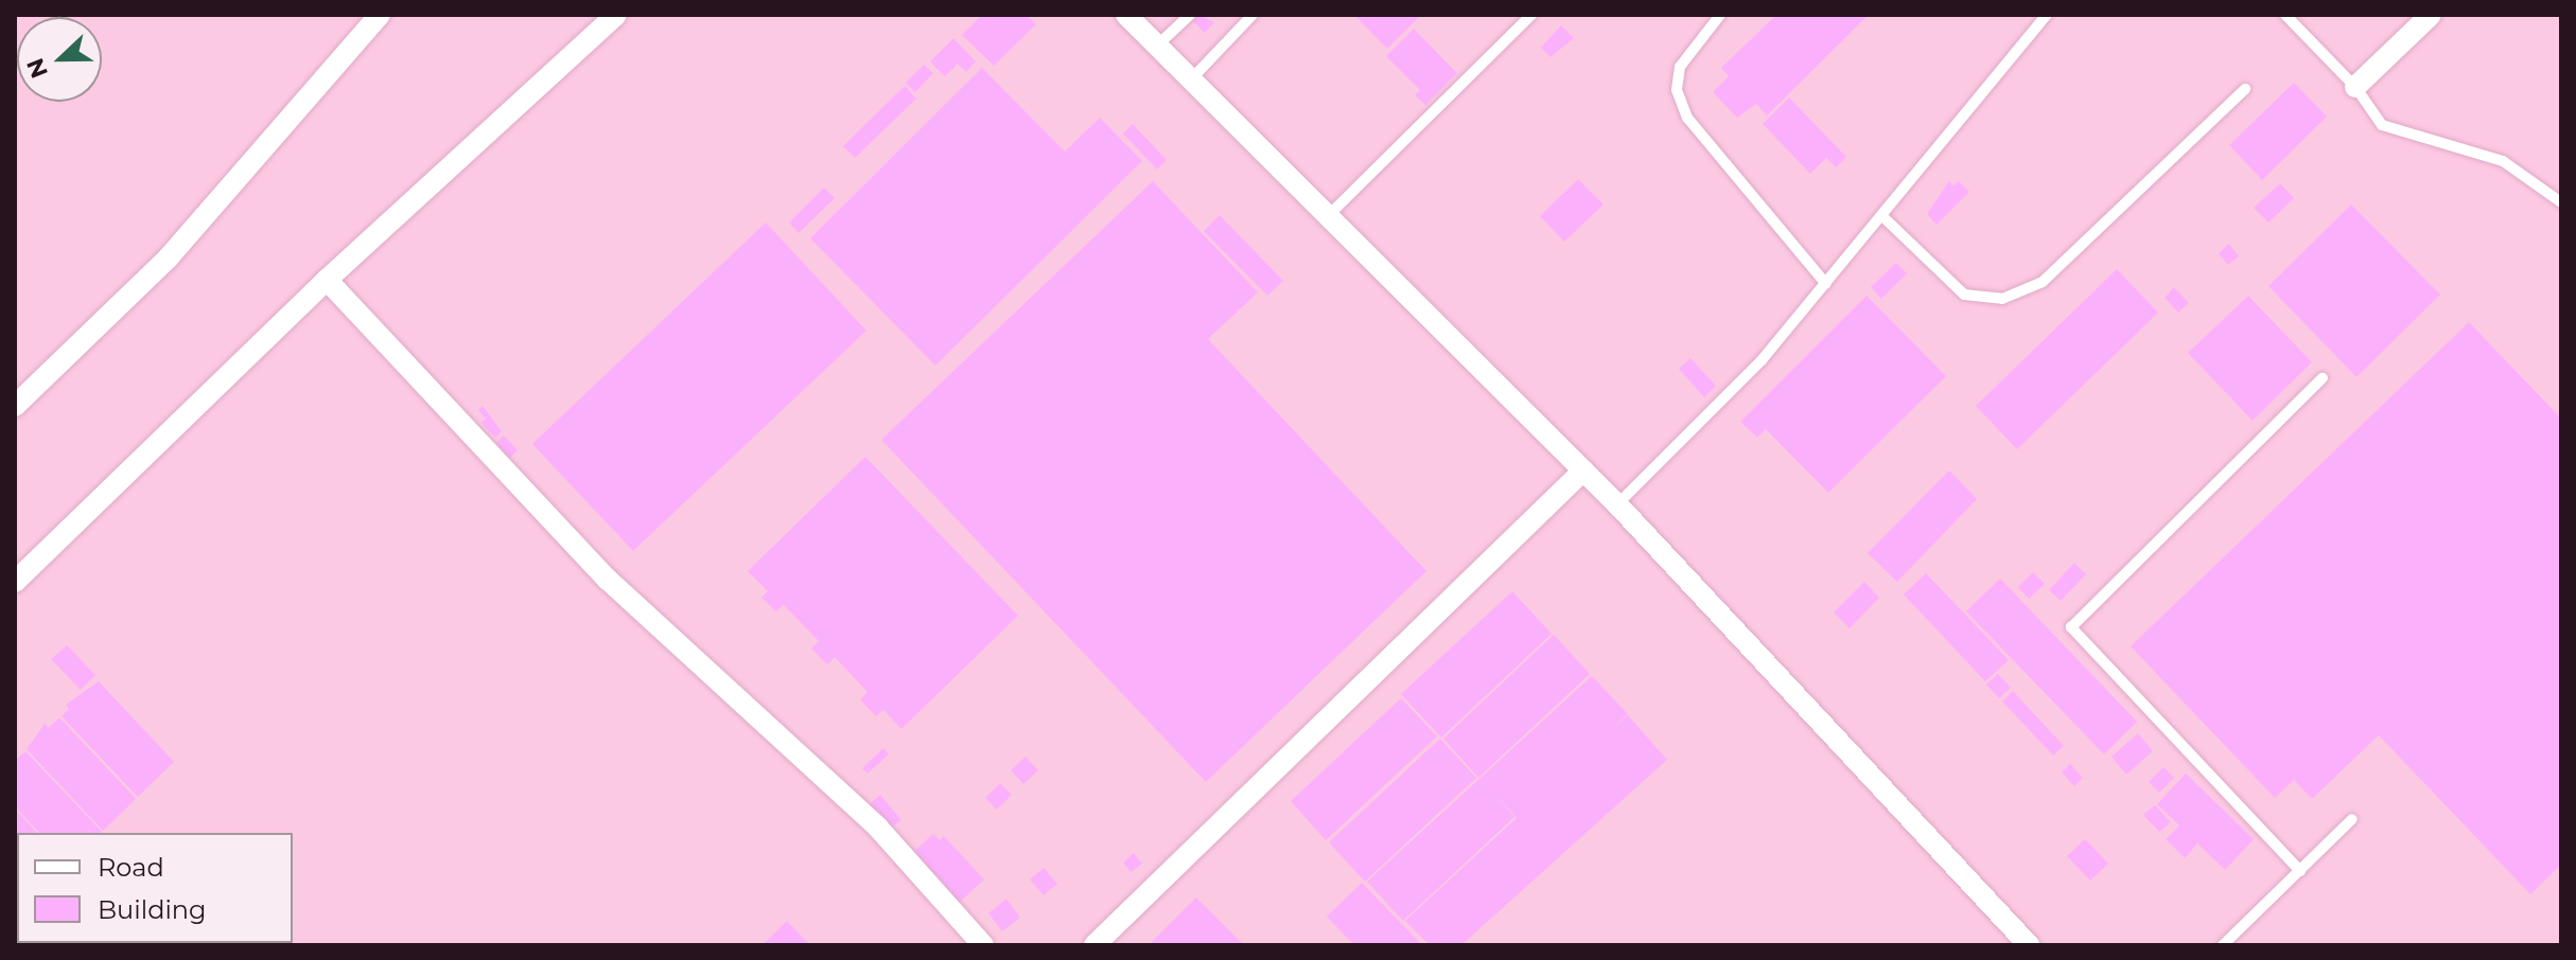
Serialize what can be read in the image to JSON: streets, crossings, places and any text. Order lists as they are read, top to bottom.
{
  "legend": ["Road", "Building"],
  "north": "left"
}
